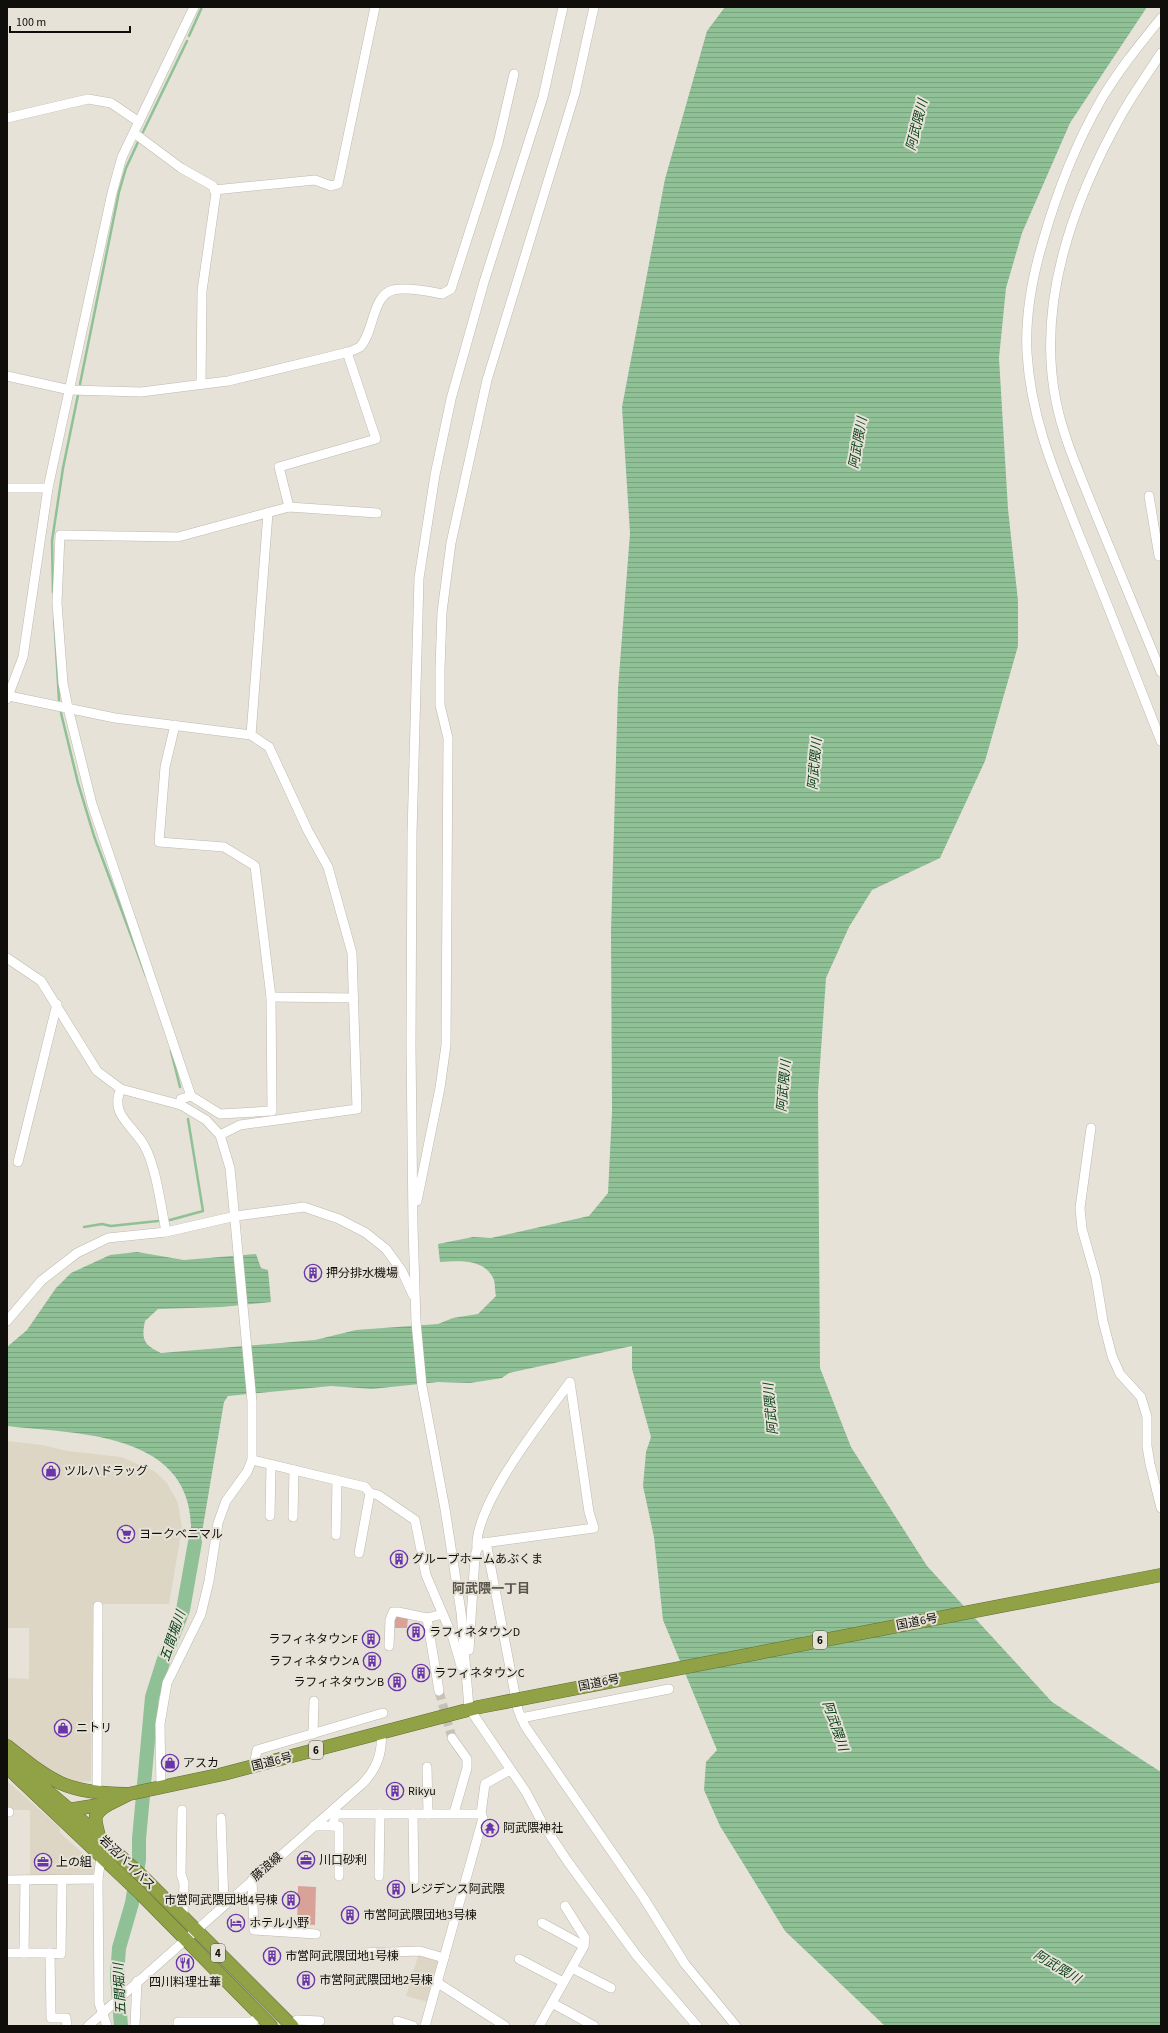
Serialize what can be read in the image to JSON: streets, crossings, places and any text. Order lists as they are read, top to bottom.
{
  "streets": {
    "highway": [
      "国道6号",
      "6",
      "岩沼バイパス",
      "4"
    ],
    "street": ["藤浪線"]
  },
  "crossings": [
    ["国道6号", "6"],
    ["国道6号", "岩沼バイパス"],
    ["国道6号", "藤浪線"],
    ["岩沼バイパス", "藤浪線"]
  ],
  "districts": ["阿武隈一丁目"],
  "water": ["阿武隈川", "五間堀川"],
  "places": {
    "building": [
      "押分排水機場",
      "グループホームあぶくま",
      "ラフィネタウンD",
      "ラフィネタウンF",
      "ラフィネタウンA",
      "ラフィネタウンC",
      "ラフィネタウンB",
      "Rikyu",
      "レジデンス阿武隈",
      "市営阿武隈団地4号棟",
      "市営阿武隈団地3号棟",
      "市営阿武隈団地1号棟",
      "市営阿武隈団地2号棟"
    ],
    "shop": ["ツルハドラッグ", "ニトリ", "アスカ"],
    "supermarket": ["ヨークベニマル"],
    "temple": ["阿武隈神社"],
    "office": ["川口砂利", "上の組"],
    "hotel": ["ホテル小野"],
    "restaurant": ["四川料理壮華"]
  },
  "scale_bar": "100 m"
}
